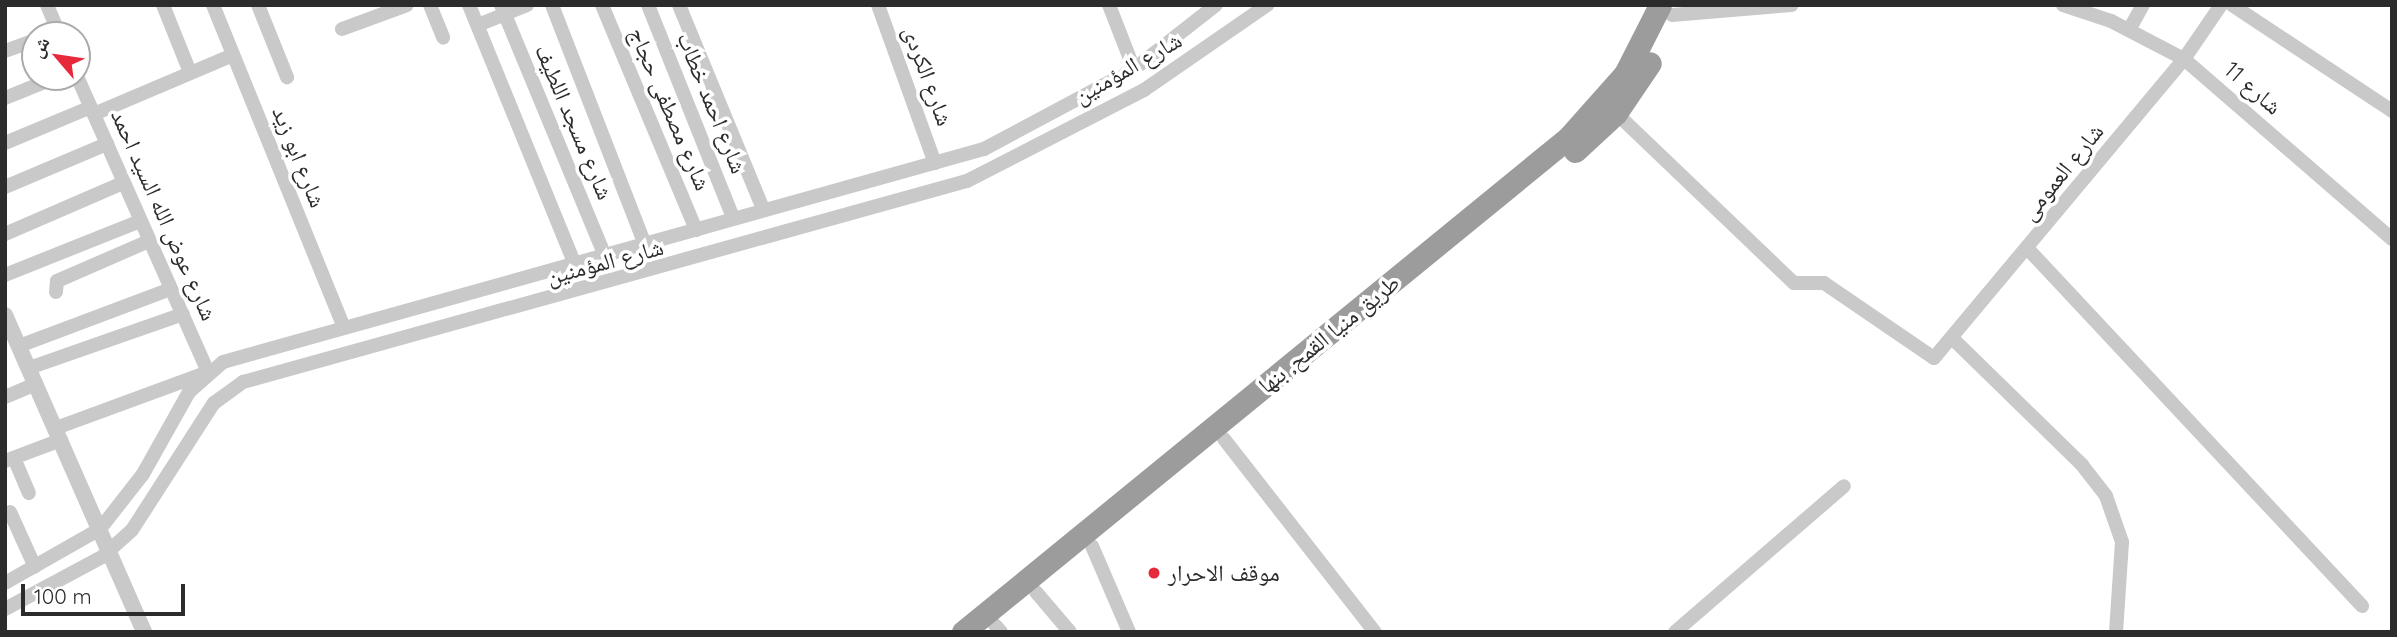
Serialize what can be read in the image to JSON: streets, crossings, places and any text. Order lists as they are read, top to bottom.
{
  "streets": {
    "highway": ["طريق منيا القمح, بنها"],
    "street": [
      "شارع المؤمنين",
      "شارع الكردى",
      "شارع 11",
      "شارع احمد خطاب",
      "شارع مصطفى حجاج",
      "شارع مسجد اللطيف",
      "شارع ابو زيد",
      "شارع العمومى",
      "شارع عوض الله السيد احمد"
    ]
  },
  "crossings": [
    ["شارع المؤمنين", "شارع الكردى"],
    ["شارع المؤمنين", "شارع احمد خطاب"],
    ["شارع المؤمنين", "شارع مصطفى حجاج"],
    ["شارع المؤمنين", "شارع مسجد اللطيف"],
    ["شارع المؤمنين", "شارع ابو زيد"],
    ["شارع المؤمنين", "شارع عوض الله السيد احمد"],
    ["شارع 11", "شارع العمومى"],
    ["شارع العمومى", "طريق منيا القمح, بنها"]
  ],
  "places": ["موقف الاحرار"],
  "scale_bar": "100 m",
  "north": "top left"
}
